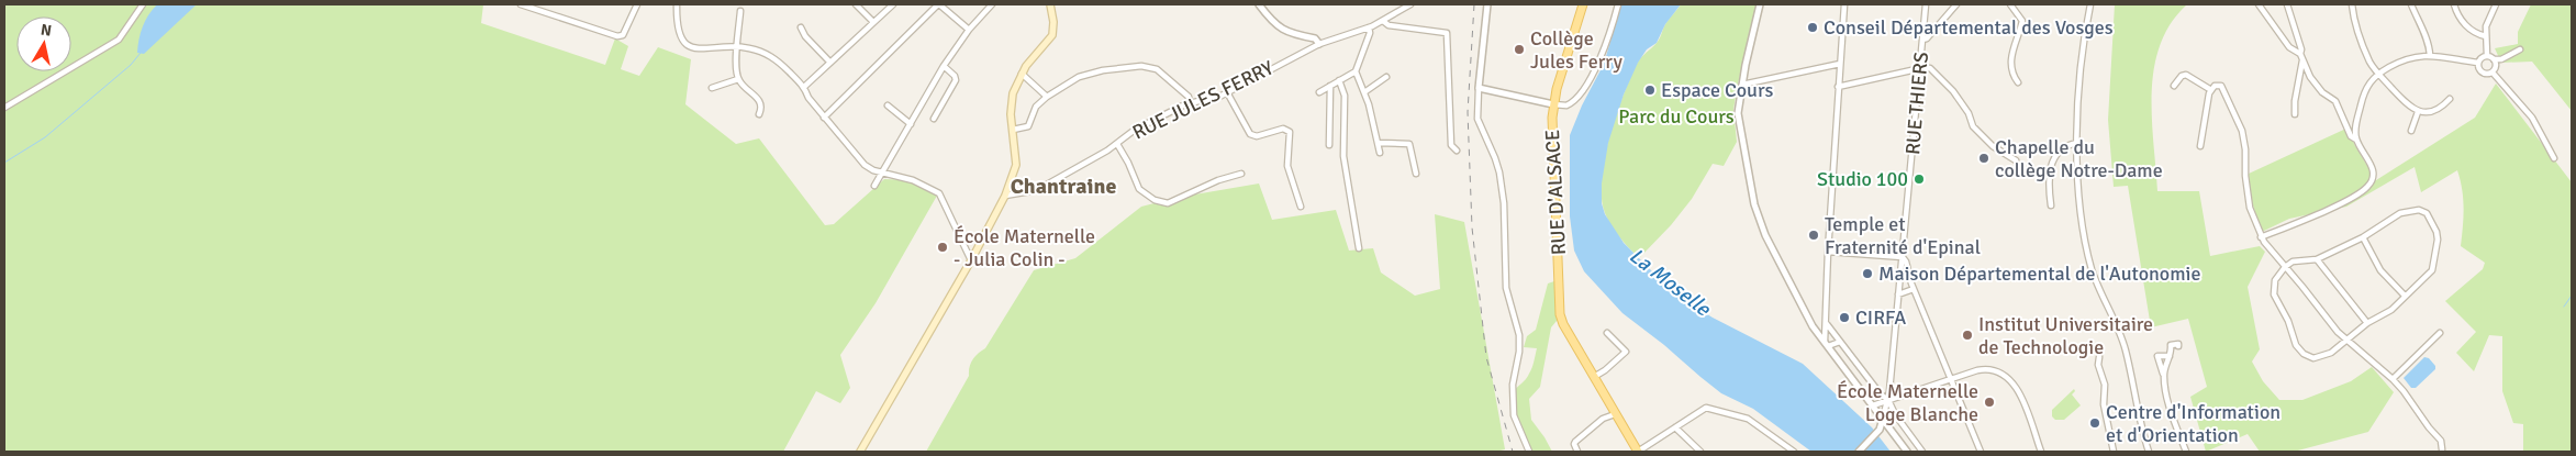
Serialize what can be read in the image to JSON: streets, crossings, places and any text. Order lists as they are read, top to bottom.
{
  "streets": {
    "main road": ["RUE D'ALSACE"],
    "street": ["RUE JULES FERRY", "RUE THIERS"]
  },
  "districts": ["Chantraine"],
  "water": ["La Moselle"],
  "parks": ["Parc du Cours"],
  "places": [
    "Conseil Départemental des Vosges",
    "Collège Jules Ferry",
    "Espace Cours",
    "Chapelle du collège Notre-Dame",
    "Studio 100",
    "Temple et Fraternité d'Epinal",
    "École Maternelle - Julia Colin -",
    "Maison Départemental de l'Autonomie",
    "CIRFA",
    "Institut Universitaire de Technologie",
    "École Maternelle Loge Blanche",
    "Centre d'Information et d'Orientation"
  ],
  "north": "top"
}
